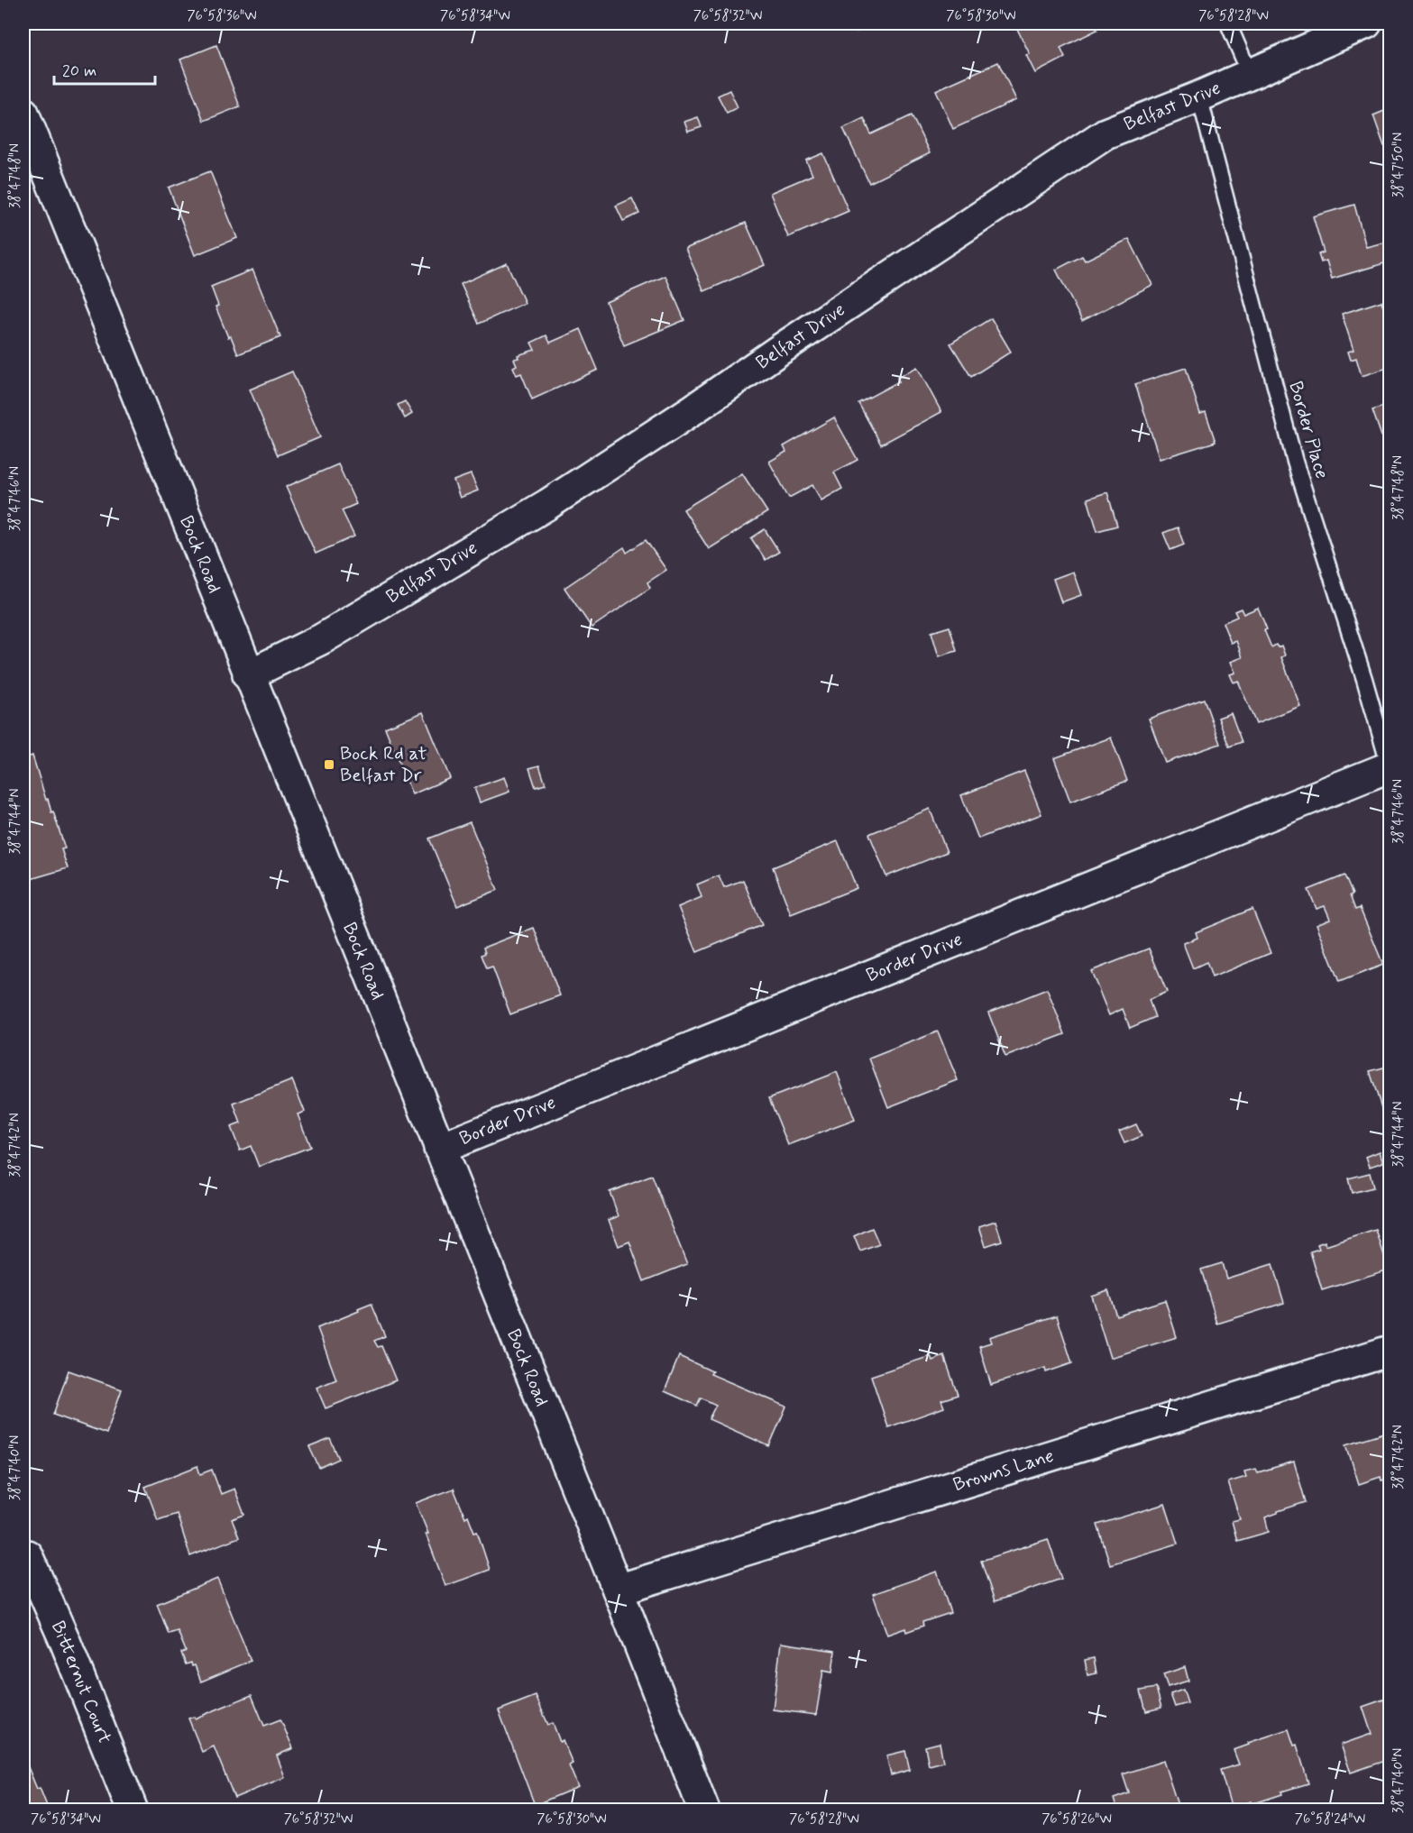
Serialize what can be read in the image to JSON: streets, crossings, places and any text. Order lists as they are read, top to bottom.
{
  "streets": {
    "street": [
      "Belfast Drive",
      "Bock Road",
      "Border Drive",
      "Browns Lane",
      "Bitternut Court"
    ],
    "lane": ["Border Place"]
  },
  "crossings": [
    ["Belfast Drive", "Border Place"],
    ["Belfast Drive", "Bock Road"],
    ["Border Place", "Border Drive"],
    ["Bock Road", "Border Drive"],
    ["Bock Road", "Browns Lane"]
  ],
  "places": {
    "transit": ["Bock Rd at Belfast Dr"]
  },
  "scale_bar": "20 m",
  "coordinates": [
    "76°58'36\"W",
    "76°58'34\"W",
    "76°58'32\"W",
    "76°58'30\"W",
    "76°58'28\"W",
    "38°47'50\"N",
    "38°47'48\"N",
    "38°47'46\"N",
    "38°47'44\"N",
    "38°47'42\"N",
    "38°47'40\"N",
    "76°58'26\"W",
    "76°58'24\"W"
  ]
}
